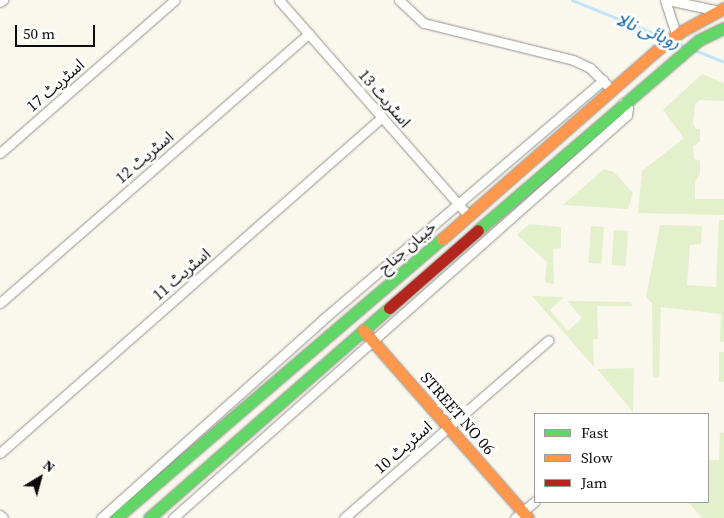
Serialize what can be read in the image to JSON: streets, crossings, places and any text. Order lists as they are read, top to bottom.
{
  "streets": {
    "main road": ["خیبان جناح", "STREET NO 06"],
    "street": [
      "اسٹریٹ 17",
      "اسٹریٹ 13",
      "اسٹریٹ 12",
      "اسٹریٹ 11",
      "اسٹریٹ 10"
    ]
  },
  "crossings": [
    ["اسٹریٹ 13", "اسٹریٹ 12"],
    ["اسٹریٹ 13", "خیبان جناح"],
    ["اسٹریٹ 13", "اسٹریٹ 11"],
    ["خیبان جناح", "STREET NO 06"],
    ["STREET NO 06", "اسٹریٹ 10"]
  ],
  "water": ["روہائی نالا"],
  "legend": ["Fast", "Slow", "Jam"],
  "scale_bar": "50 m",
  "north": "top right"
}
